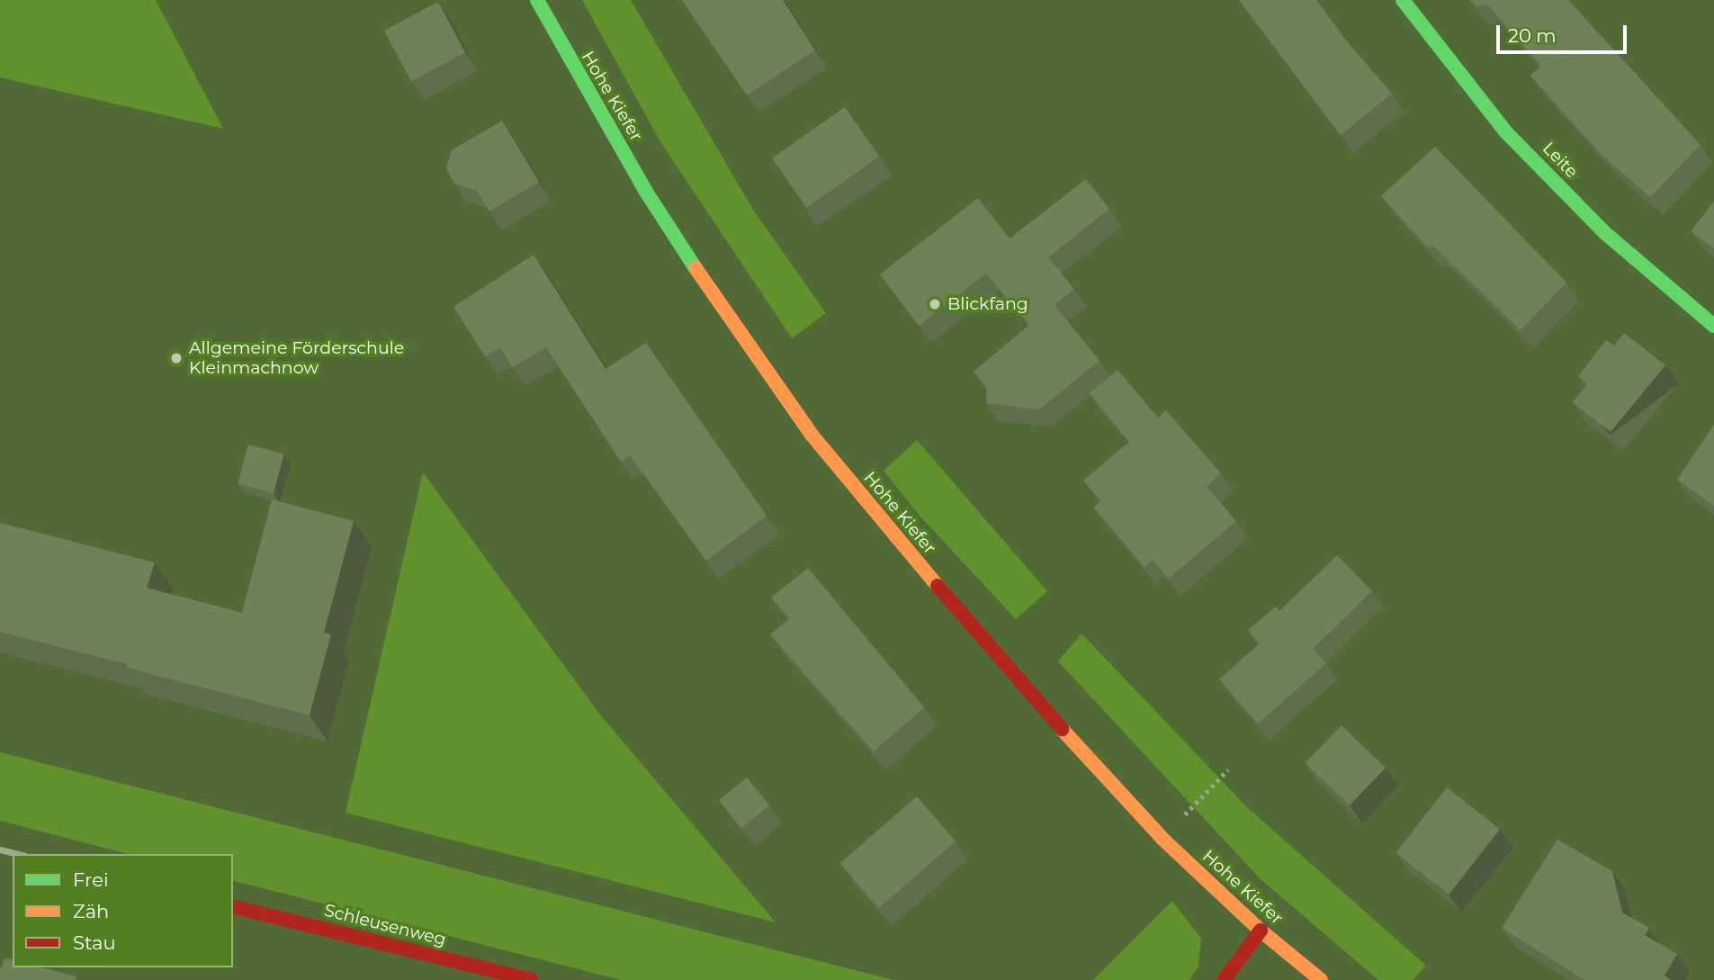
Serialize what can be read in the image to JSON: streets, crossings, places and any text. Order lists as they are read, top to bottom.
{
  "streets": {
    "street": ["Hohe Kiefer", "Leite", "Schleusenweg"]
  },
  "places": ["Blickfang", "Allgemeine Förderschule Kleinmachnow"],
  "legend": ["Frei", "Zäh", "Stau"],
  "scale_bar": "20 m"
}
